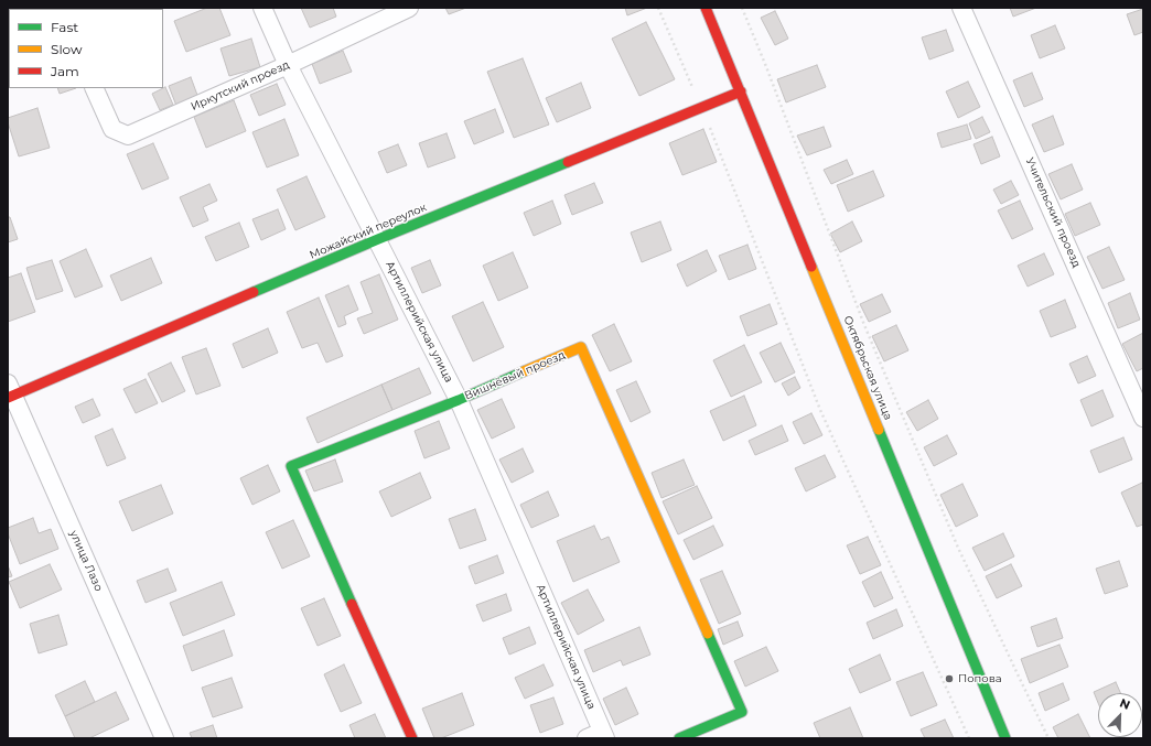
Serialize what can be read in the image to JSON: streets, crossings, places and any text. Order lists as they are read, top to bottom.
{
  "streets": {
    "street": [
      "Иркутский проезд",
      "Учительский проезд",
      "Можайский переулок",
      "Артиллерийская улица",
      "Октябрьская улица",
      "Вишнёвый проезд",
      "улица Лазо"
    ]
  },
  "crossings": [
    ["Иркутский проезд", "Артиллерийская улица"],
    ["Можайский переулок", "Артиллерийская улица"],
    ["Можайский переулок", "Октябрьская улица"],
    ["Можайский переулок", "улица Лазо"],
    ["Артиллерийская улица", "Вишнёвый проезд"]
  ],
  "places": ["Попова"],
  "legend": ["Fast", "Slow", "Jam"],
  "north": "top right"
}
